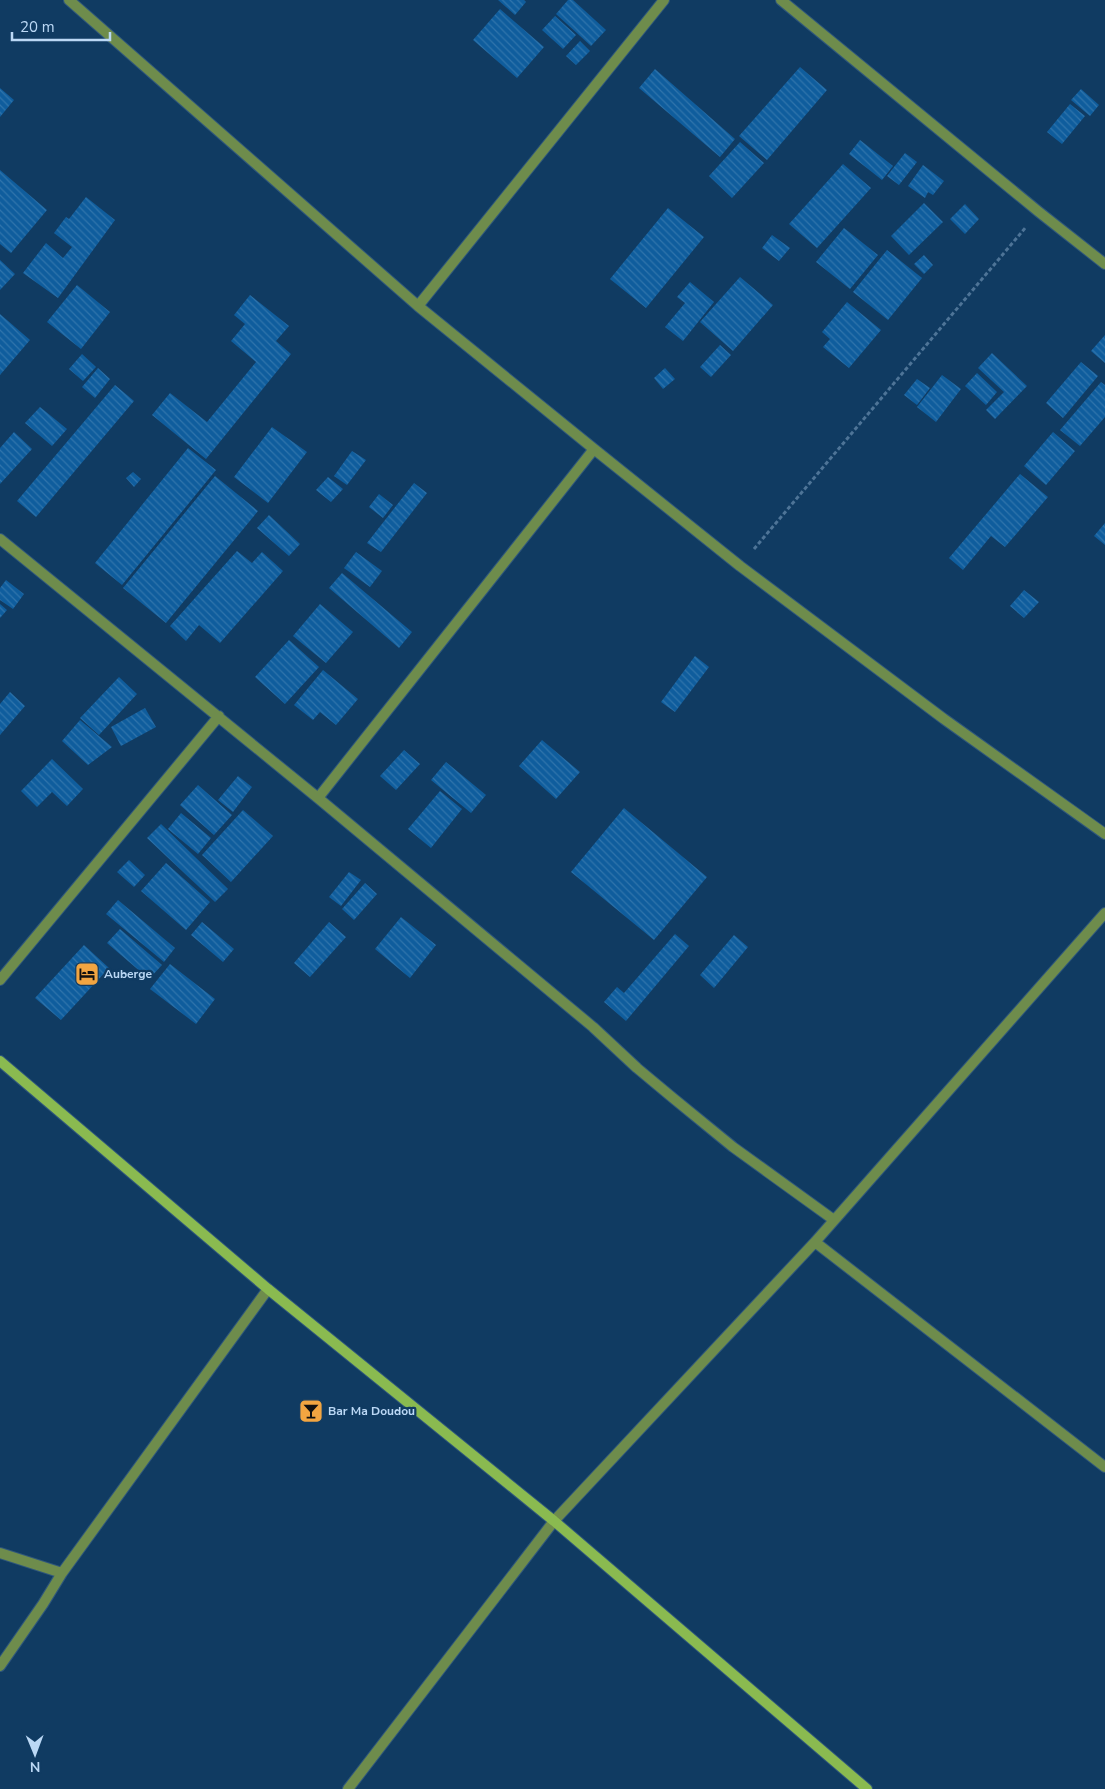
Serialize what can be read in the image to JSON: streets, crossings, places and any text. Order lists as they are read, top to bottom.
{
  "places": {
    "hotel": ["Auberge"],
    "bar": ["Bar Ma Doudou"]
  },
  "scale_bar": "20 m",
  "north": "bottom"
}
